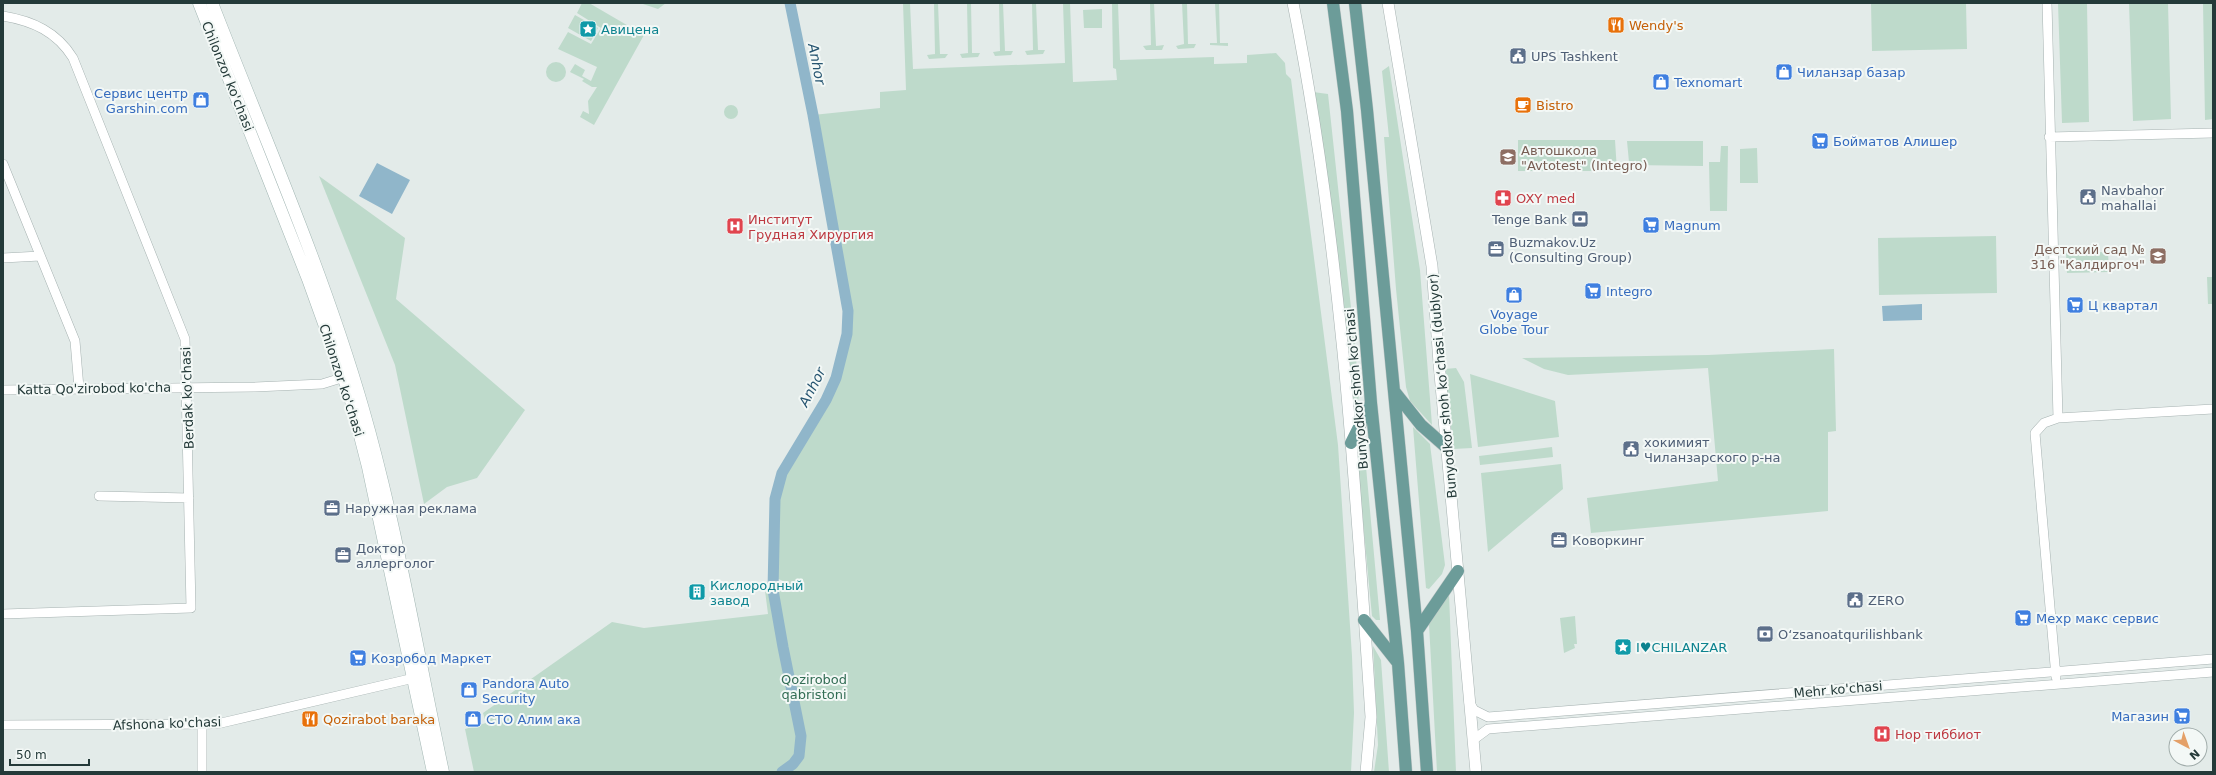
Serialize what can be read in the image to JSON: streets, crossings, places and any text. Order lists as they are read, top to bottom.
{
  "streets": {
    "main road": ["Chilonzor ko'chasi", "Bunyodkor shoh ko'chasi"],
    "street": [
      "Bunyodkor shoh koʻchasi (dublyor)",
      "Katta Qo'zirobod ko'cha",
      "Berdak ko'chasi",
      "Mehr ko'chasi",
      "Afshona ko'chasi"
    ]
  },
  "crossings": [
    ["Chilonzor ko'chasi", "Katta Qo'zirobod ko'cha"],
    ["Chilonzor ko'chasi", "Afshona ko'chasi"],
    ["Katta Qo'zirobod ko'cha", "Berdak ko'chasi"]
  ],
  "water": ["Anhor"],
  "parks": ["Qozirobod qabristoni"],
  "places": {
    "restaurant": ["Wendy's", "Qozirabot baraka"],
    "place": ["Авицена", "I♥CHILANZAR"],
    "public building": [
      "UPS Tashkent",
      "Navbahor mahallai",
      "хокимият Чиланзарского р-на",
      "ZERO"
    ],
    "shop": [
      "Чиланзар базар",
      "Texnomart",
      "Сервис центр Garshin.com",
      "Voyage Globe Tour",
      "Pandora Auto Security",
      "СТО Алим ака"
    ],
    "cafe": ["Bistro"],
    "supermarket": [
      "Бойматов Алишер",
      "Magnum",
      "Integro",
      "Ц квартал",
      "Мехр макс сервис",
      "Козробод Маркет",
      "Магазин"
    ],
    "school or university": ["Автошкола \"Avtotest\" (Integro)", "Дестский сад № 316 \"Калдиргоч\""],
    "pharmacy": ["OXY med"],
    "bank": ["Tenge Bank", "Oʻzsanoatqurilishbank"],
    "hospital": ["Институт Грудная Хирургия", "Нор тиббиот"],
    "office": [
      "Buzmakov.Uz (Consulting Group)",
      "Наружная реклама",
      "Коворкинг",
      "Доктор аллерголог"
    ],
    "building": ["Кислородный завод"]
  },
  "scale_bar": "50 m",
  "north": "bottom right"
}
